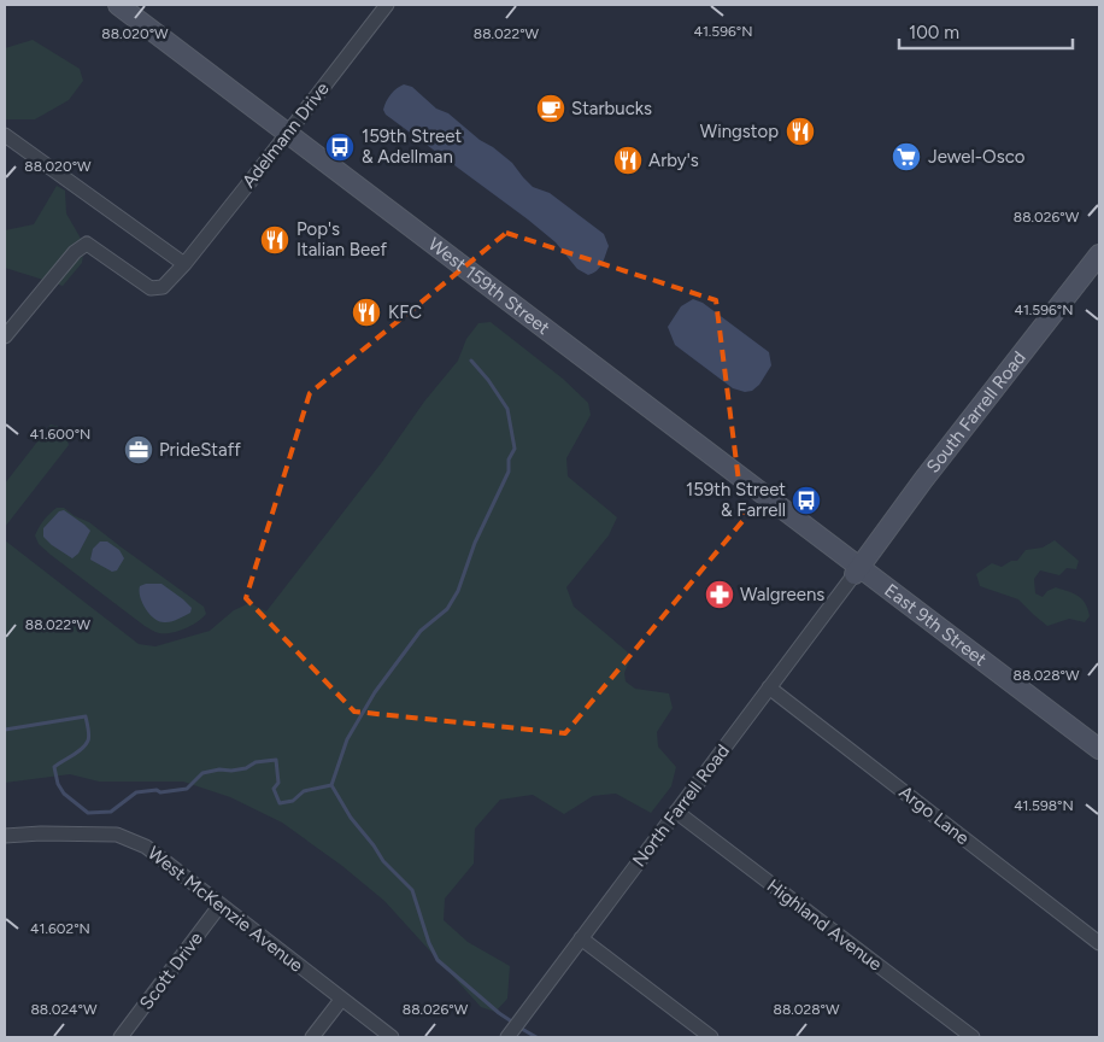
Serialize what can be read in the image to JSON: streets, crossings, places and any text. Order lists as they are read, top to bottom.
{
  "streets": {
    "main road": ["West 159th Street", "South Farrell Road", "East 9th Street"],
    "street": [
      "Adelmann Drive",
      "North Farrell Road",
      "Argo Lane",
      "West McKenzie Avenue",
      "Highland Avenue",
      "Scott Drive"
    ]
  },
  "crossings": [
    ["Adelmann Drive", "West 159th Street"],
    ["West 159th Street", "South Farrell Road"],
    ["West 159th Street", "East 9th Street"],
    ["West 159th Street", "North Farrell Road"],
    ["South Farrell Road", "East 9th Street"],
    ["South Farrell Road", "North Farrell Road"],
    ["East 9th Street", "North Farrell Road"],
    ["North Farrell Road", "Argo Lane"],
    ["North Farrell Road", "Highland Avenue"],
    ["West McKenzie Avenue", "Scott Drive"]
  ],
  "places": {
    "cafe": ["Starbucks"],
    "restaurant": [
      "Wingstop",
      "Arby's",
      "Pop's Italian Beef",
      "KFC"
    ],
    "bus stop": ["159th Street & Adellman", "159th Street & Farrell"],
    "supermarket": ["Jewel-Osco"],
    "office": ["PrideStaff"],
    "pharmacy": ["Walgreens"]
  },
  "scale_bar": "100 m",
  "coordinates": [
    "41.596°N",
    "88.020°W",
    "88.022°W",
    "88.026°W",
    "41.600°N",
    "88.028°W",
    "41.598°N",
    "41.602°N",
    "88.024°W"
  ]
}
